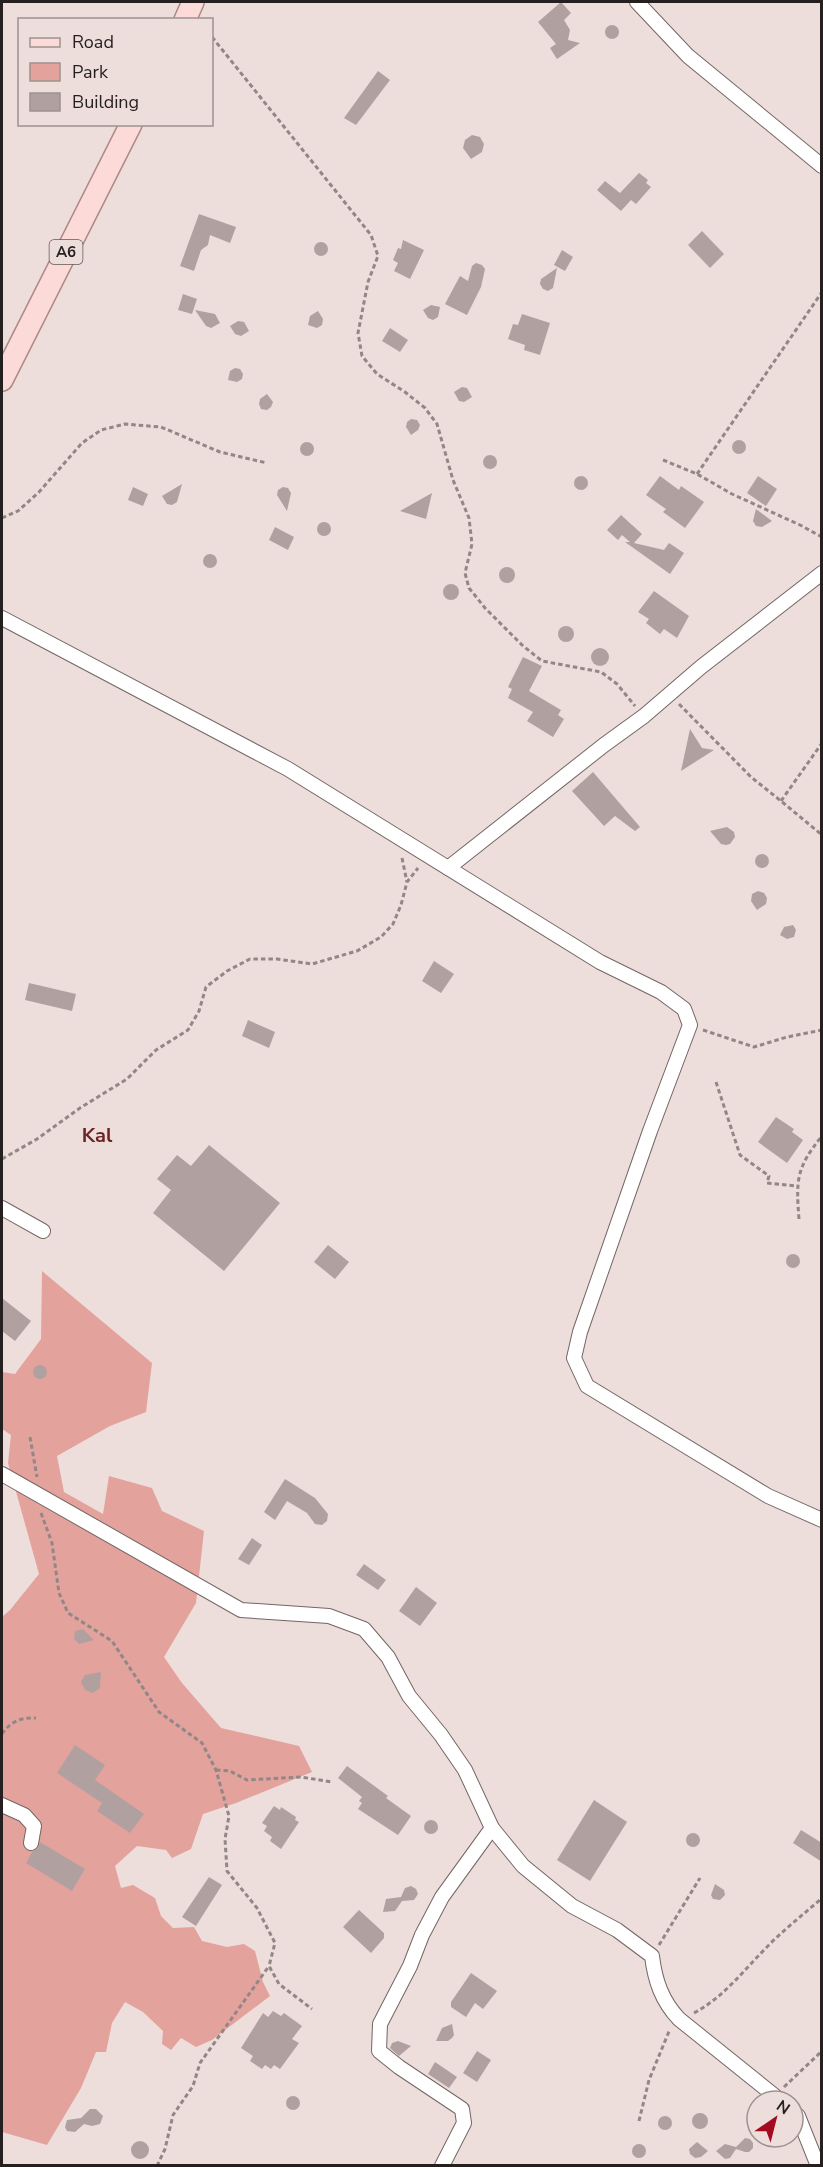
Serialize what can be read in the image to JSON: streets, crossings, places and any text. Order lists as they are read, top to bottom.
{
  "streets": {
    "main road": ["A6"]
  },
  "districts": ["Kal"],
  "legend": ["Road", "Park", "Building"],
  "north": "top right"
}
